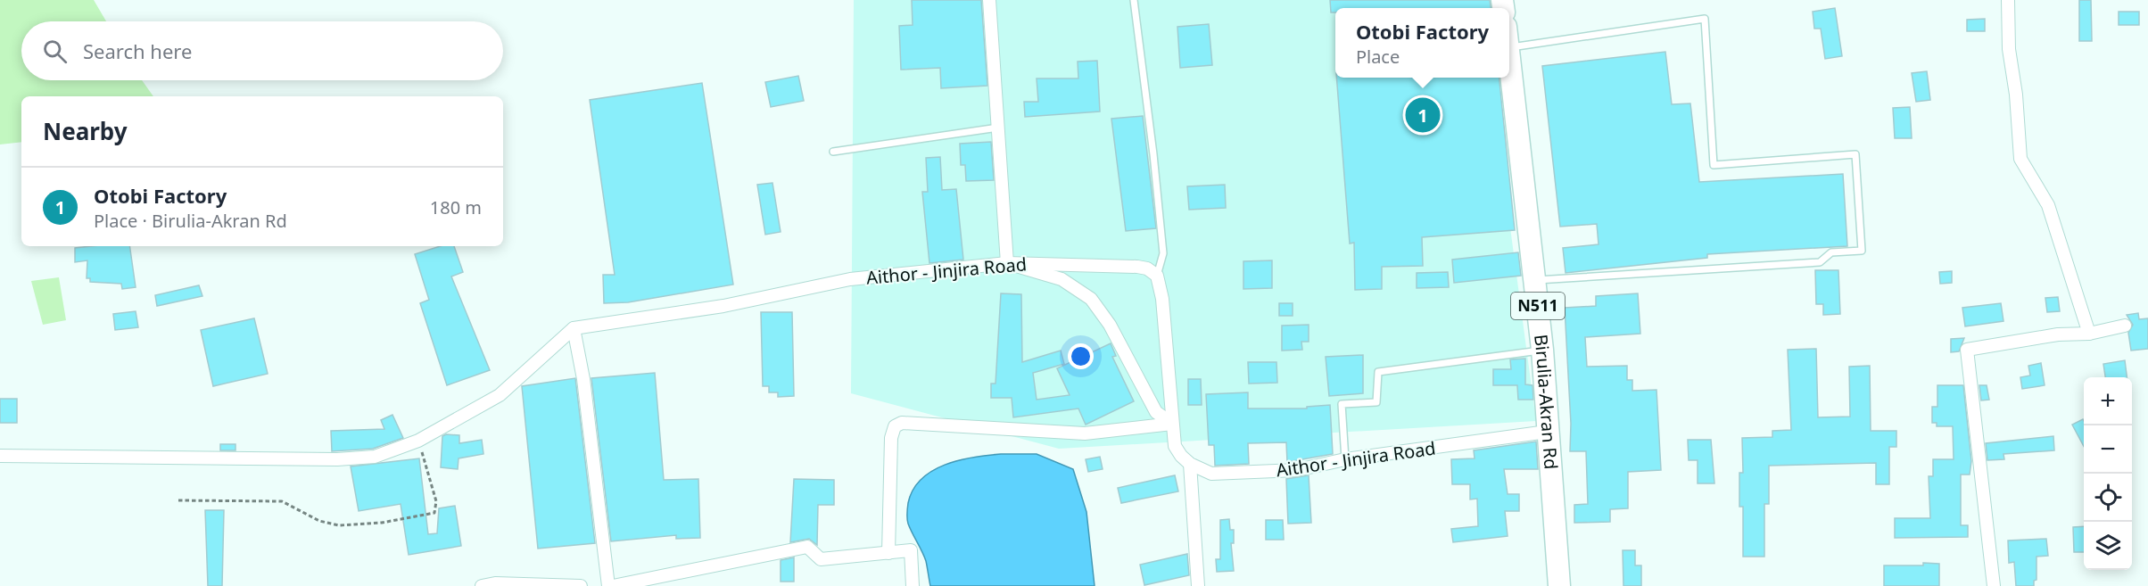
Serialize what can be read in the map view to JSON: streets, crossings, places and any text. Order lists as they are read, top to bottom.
{
  "streets": {
    "highway": ["N511", "Birulia-Akran Rd"],
    "street": ["Aithor - Jinjira Road"]
  },
  "crossings": [
    ["Aithor - Jinjira Road", "Birulia-Akran Rd"]
  ],
  "page": {
    "popup": ["Otobi Factory", "Place"],
    "search": "Search here",
    "pins": "1",
    "heading": "Nearby",
    "list": [
      {
        "mark": "1",
        "name": "Otobi Factory",
        "note": "Place · Birulia-Akran Rd",
        "value": "180 m"
      }
    ],
    "map_buttons": ["+", "−"]
  }
}
